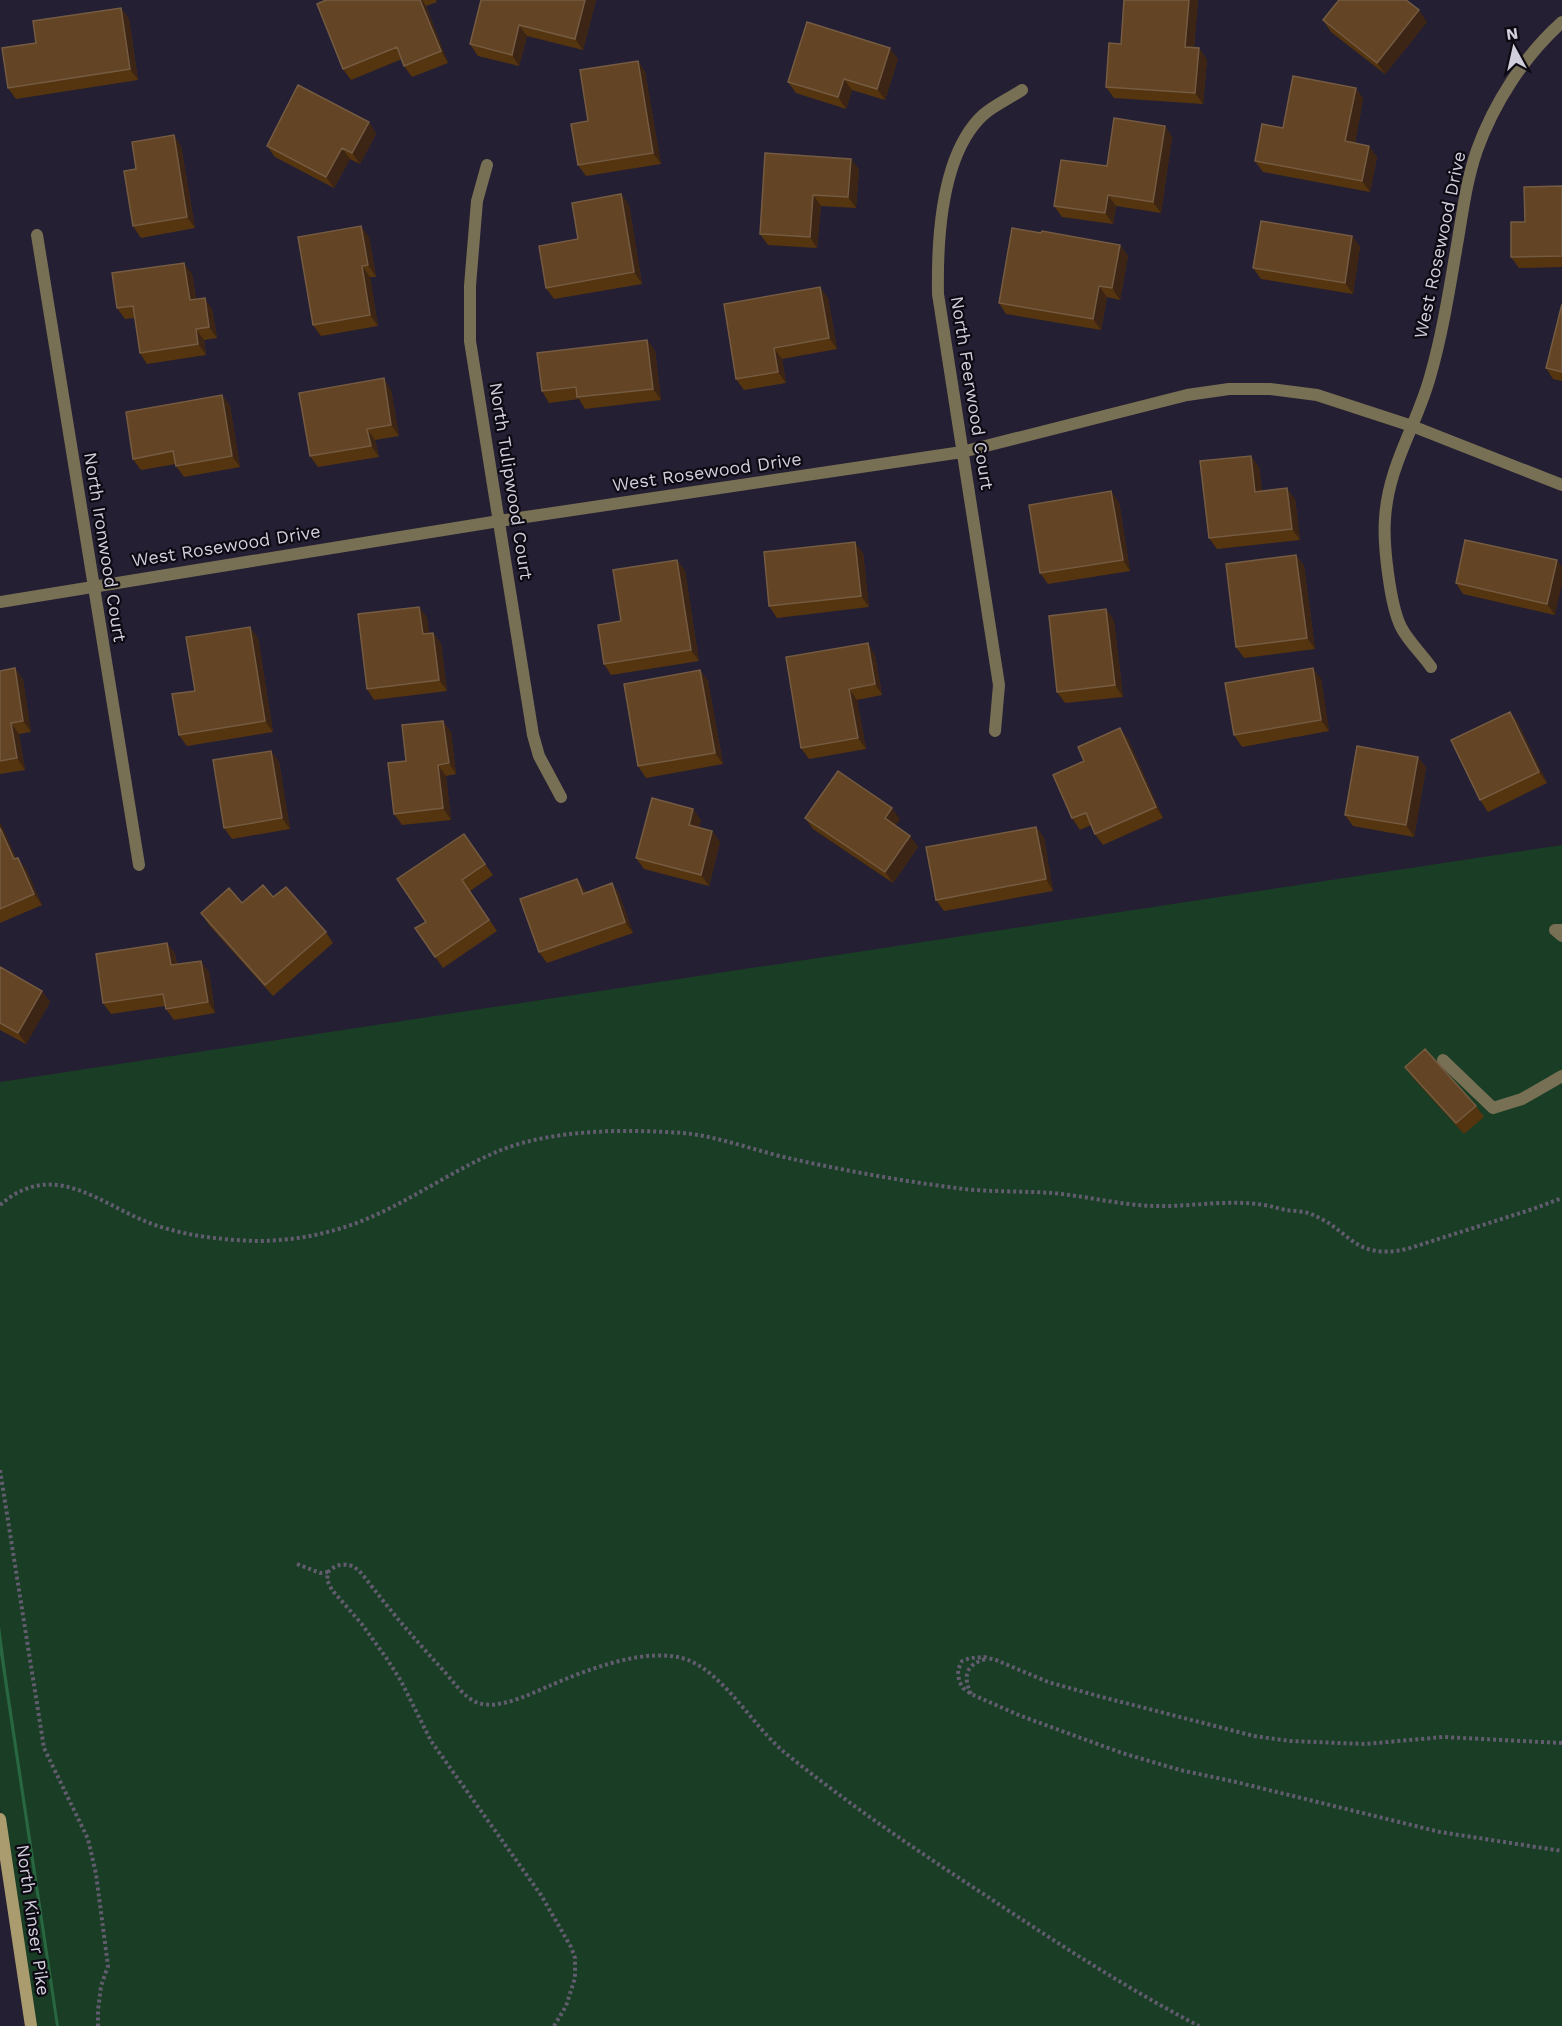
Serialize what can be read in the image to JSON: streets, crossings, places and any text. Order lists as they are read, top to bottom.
{
  "streets": {
    "street": [
      "West Rosewood Drive",
      "North Feerwood Court",
      "North Tulipwood Court",
      "North Ironwood Court",
      "North Kinser Pike"
    ]
  },
  "crossings": [
    ["West Rosewood Drive", "North Feerwood Court"],
    ["West Rosewood Drive", "North Tulipwood Court"],
    ["West Rosewood Drive", "North Ironwood Court"]
  ],
  "north": "top"
}
